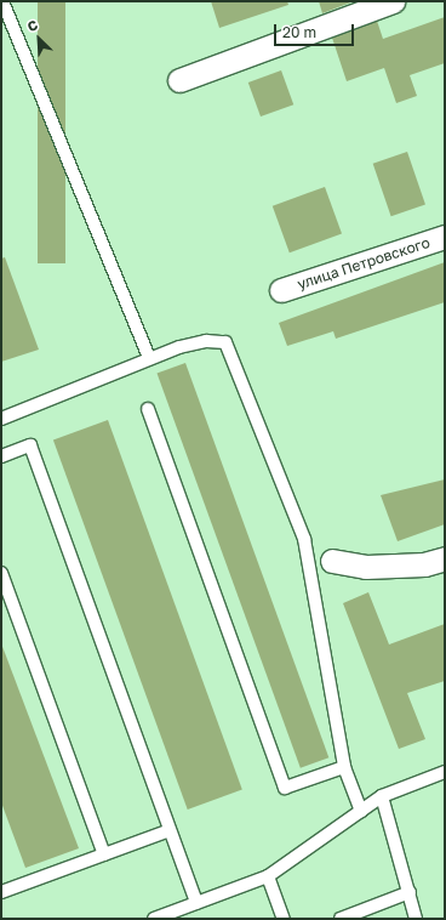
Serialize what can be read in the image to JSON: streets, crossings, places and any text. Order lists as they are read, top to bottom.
{
  "streets": {
    "street": ["улица Петровского"]
  },
  "scale_bar": "20 m",
  "north": "top left"
}
